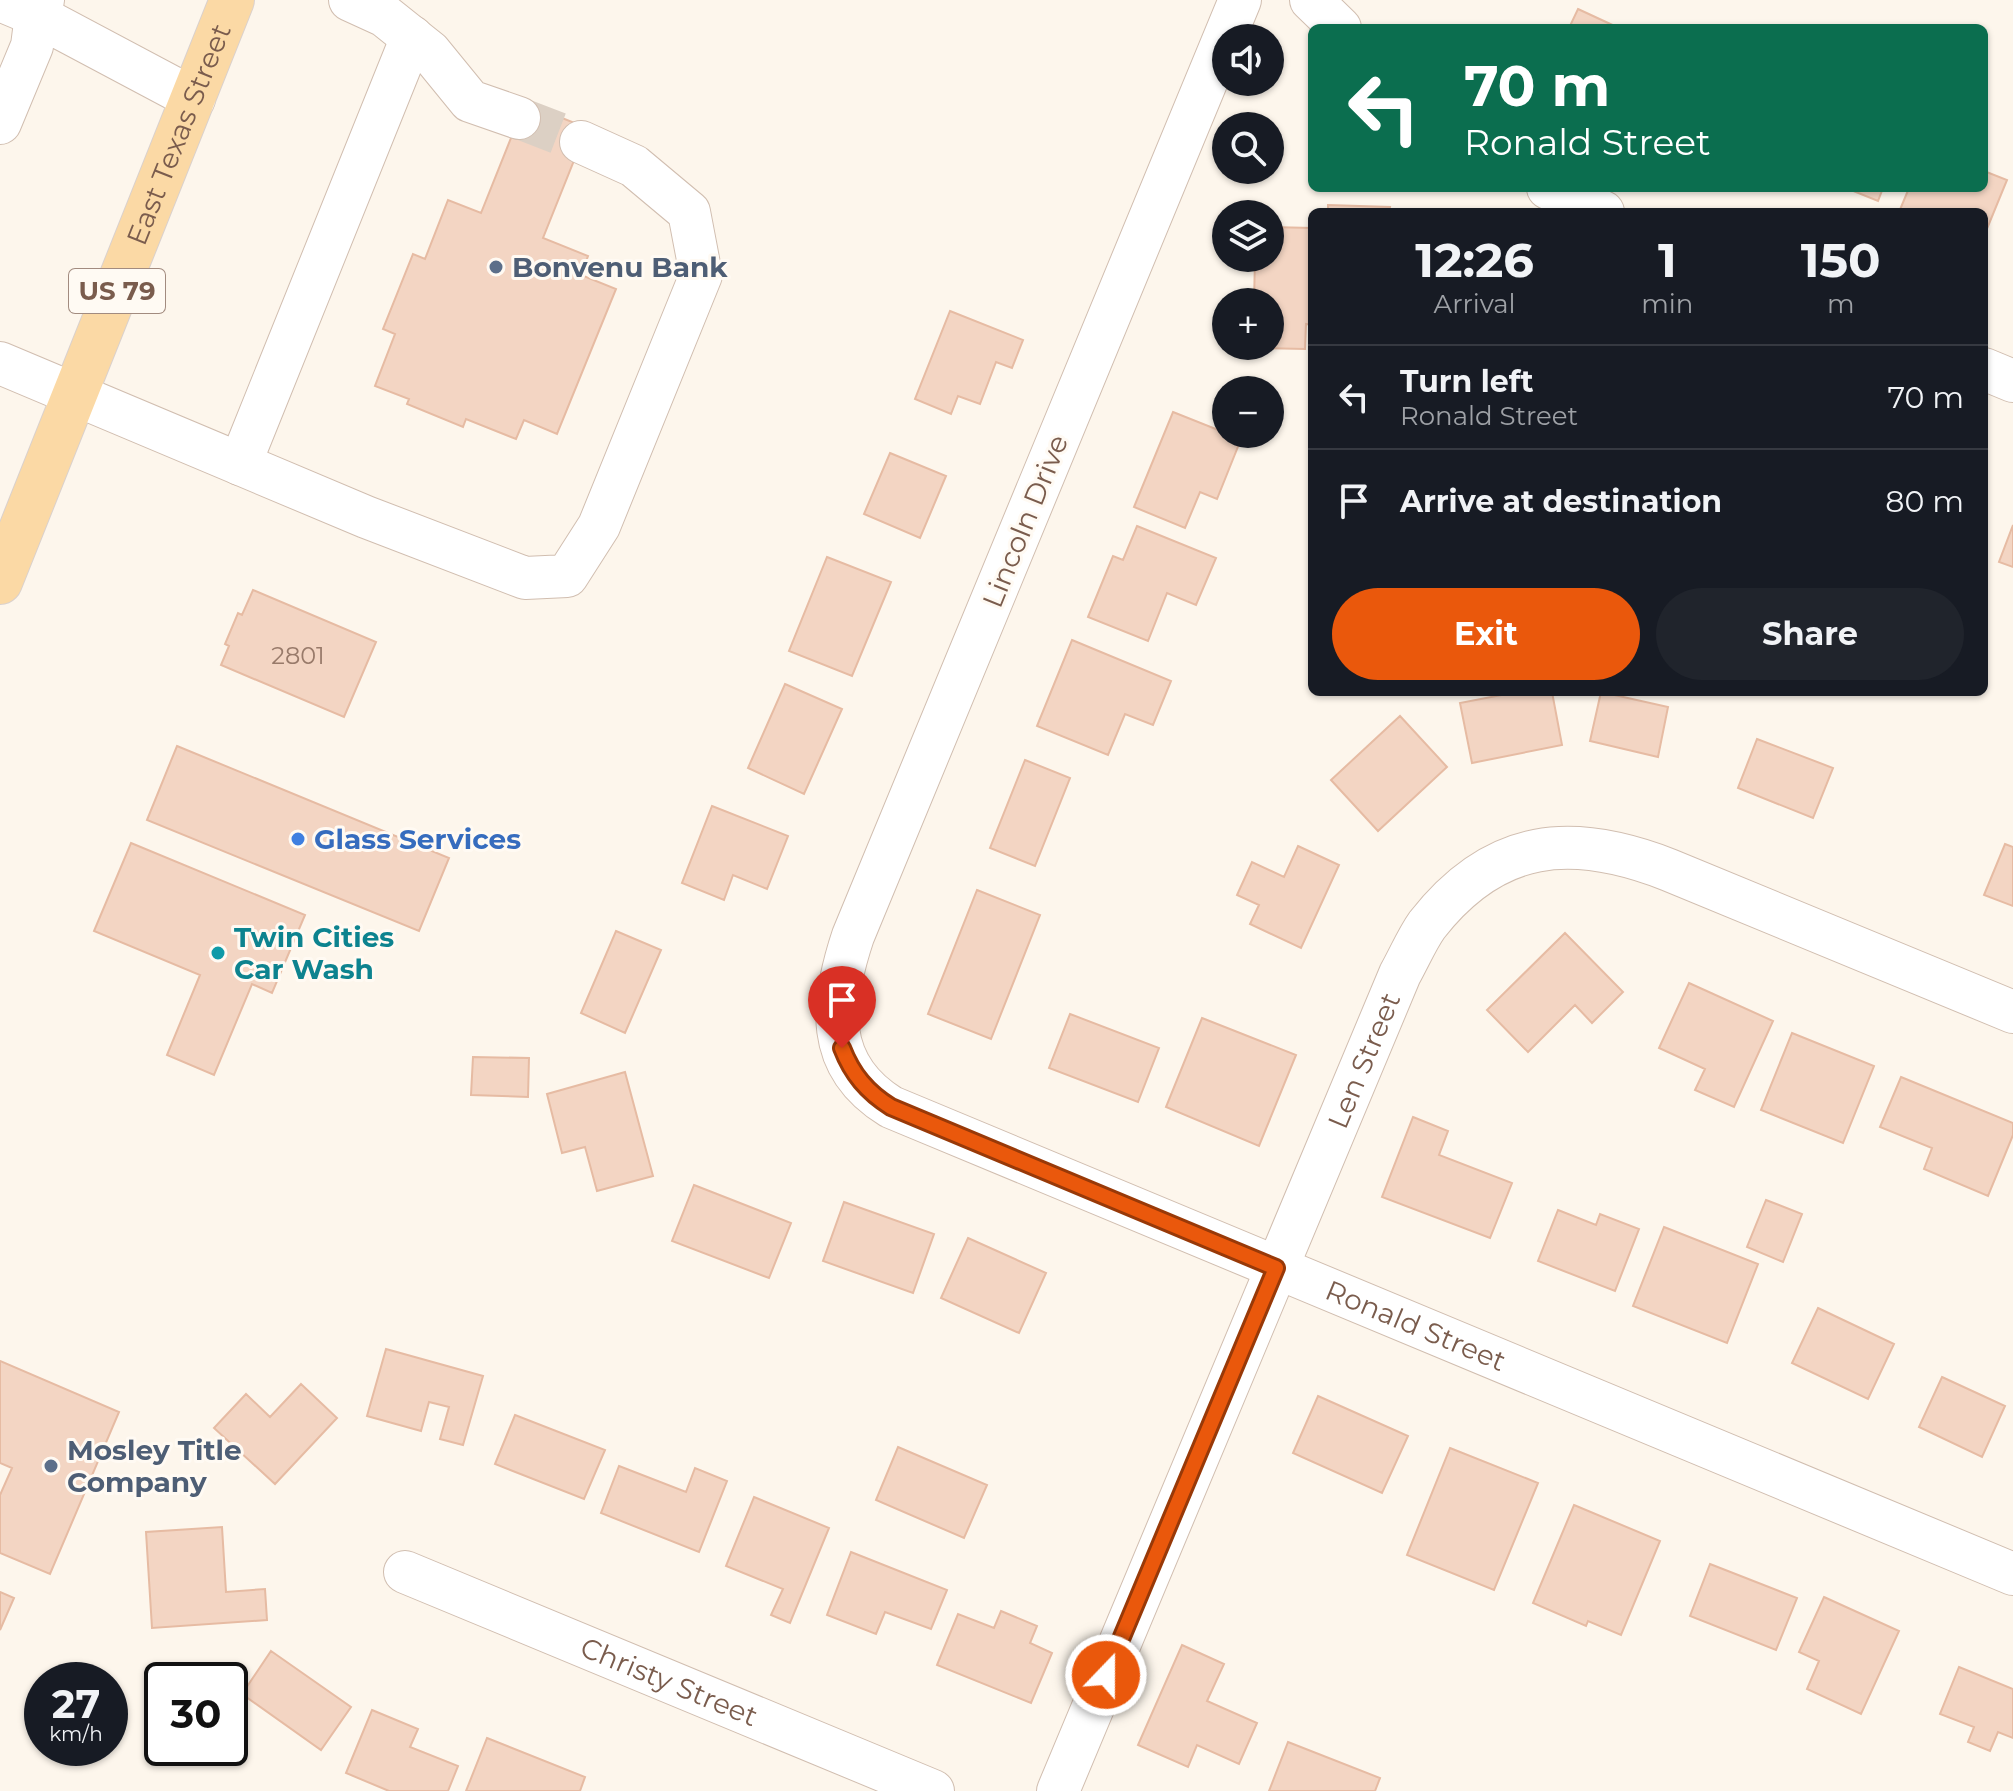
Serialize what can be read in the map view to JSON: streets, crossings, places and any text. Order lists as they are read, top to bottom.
{
  "streets": {
    "main road": ["East Texas Street", "US 79"],
    "street": [
      "Lincoln Drive",
      "Len Street",
      "Ronald Street",
      "Christy Street"
    ]
  },
  "crossings": [
    ["Lincoln Drive", "Ronald Street"],
    ["Len Street", "Ronald Street"]
  ],
  "places": [
    "Bonvenu Bank",
    "Glass Services",
    "Twin Cities Car Wash",
    "Mosley Title Company"
  ],
  "house_numbers": ["2801"],
  "page": {
    "map_buttons": ["+", "−"],
    "turn": ["70 m", "Ronald Street"],
    "eta": [
      "12:26",
      "Arrival",
      "1",
      "min",
      "150",
      "m"
    ],
    "list": [
      {
        "name": "Turn left",
        "note": "Ronald Street",
        "value": "70 m"
      },
      {
        "name": "Arrive at destination",
        "value": "80 m"
      }
    ],
    "buttons": ["Exit", "Share"],
    "speed": "27 km/h",
    "limit": "30"
  }
}
